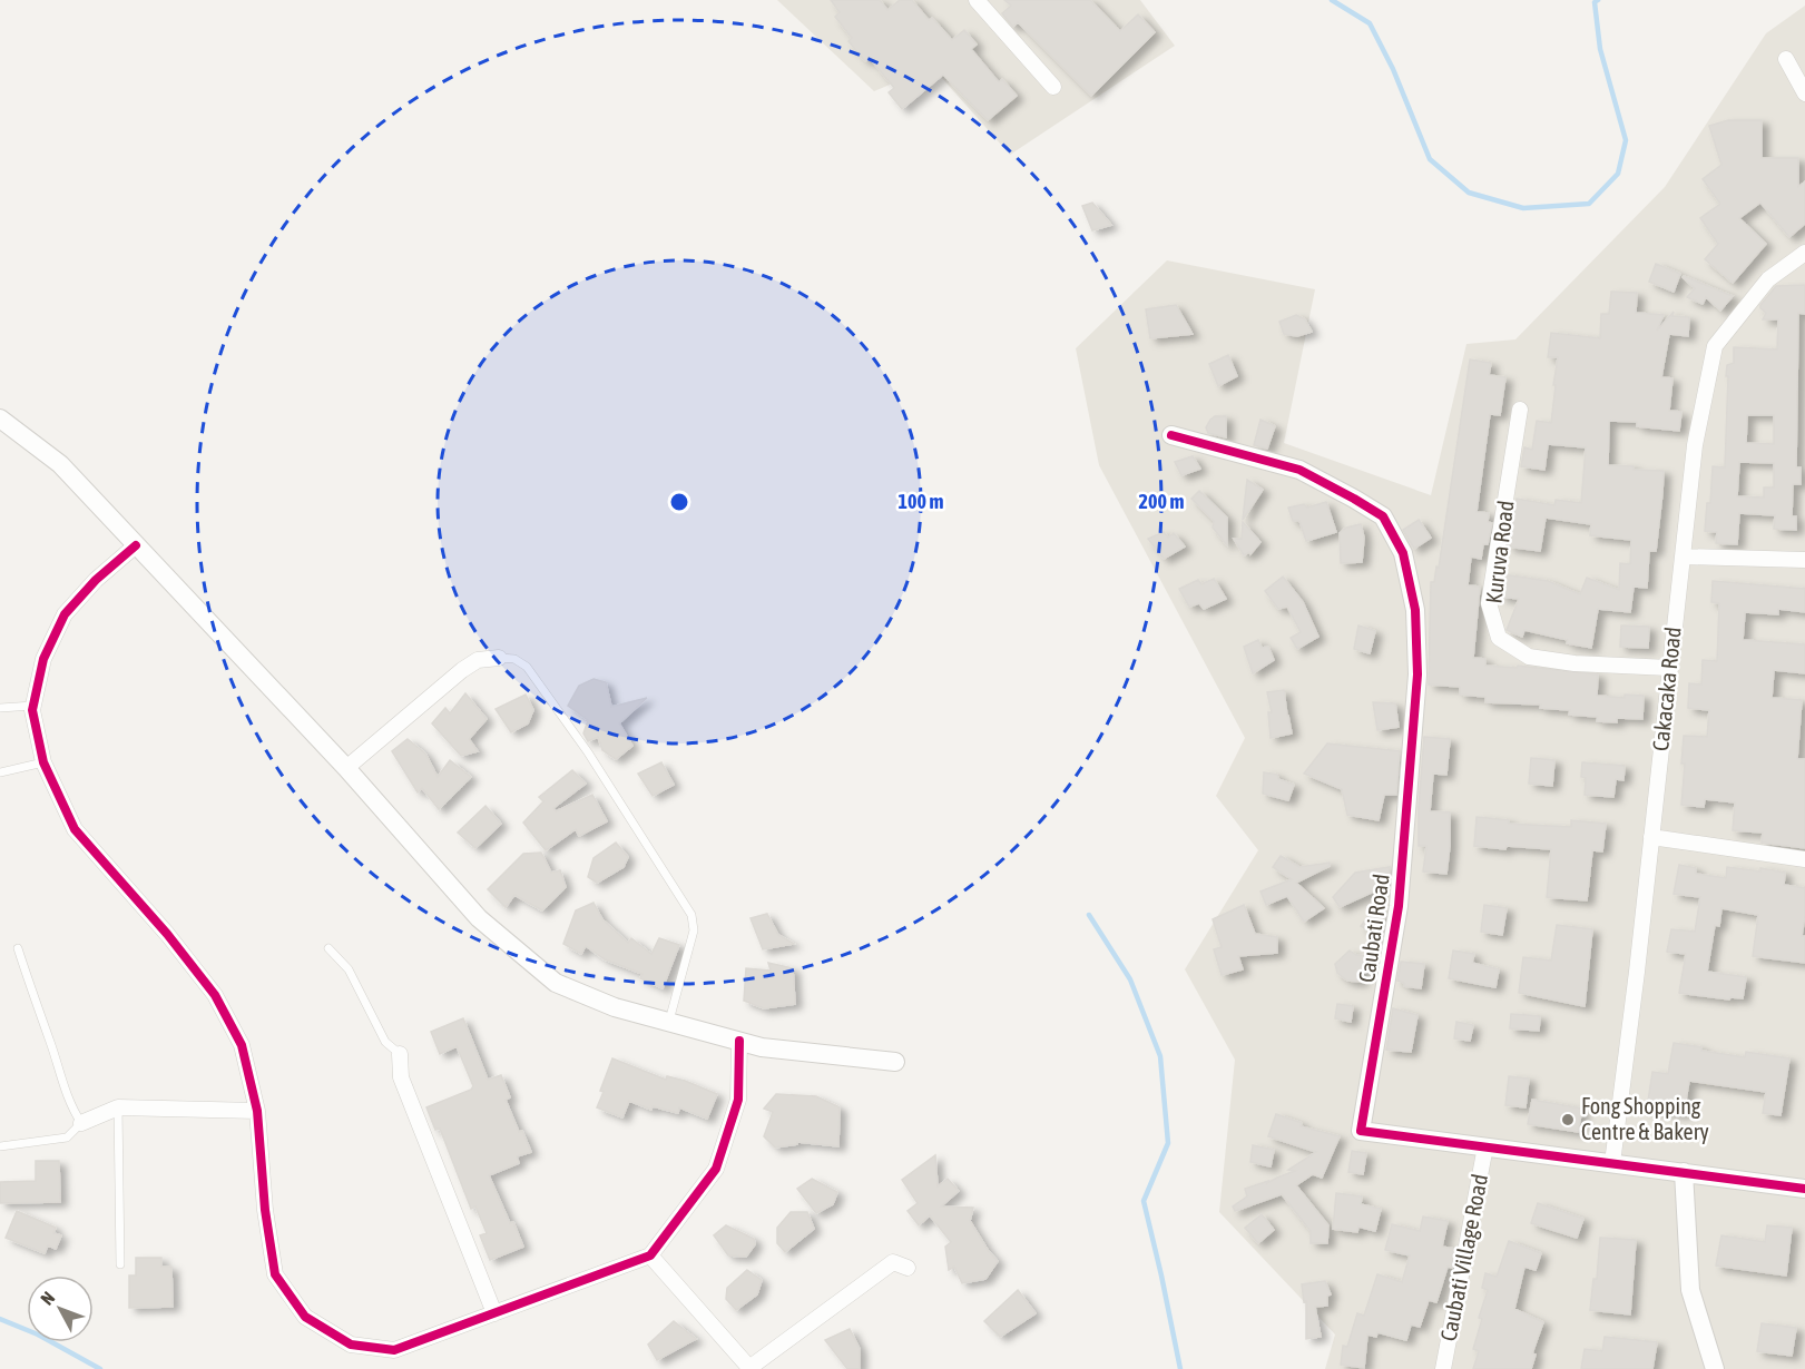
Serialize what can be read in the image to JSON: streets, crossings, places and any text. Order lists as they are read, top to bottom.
{
  "streets": {
    "street": [
      "Kuruva Road",
      "Cakacaka Road",
      "Caubati Road",
      "Caubati Village Road"
    ]
  },
  "crossings": [
    ["Kuruva Road", "Cakacaka Road"],
    ["Cakacaka Road", "Caubati Road"],
    ["Caubati Road", "Caubati Village Road"]
  ],
  "places": ["Fong Shopping Centre & Bakery"],
  "north": "top left",
  "rings": ["100 m", "200 m"]
}
